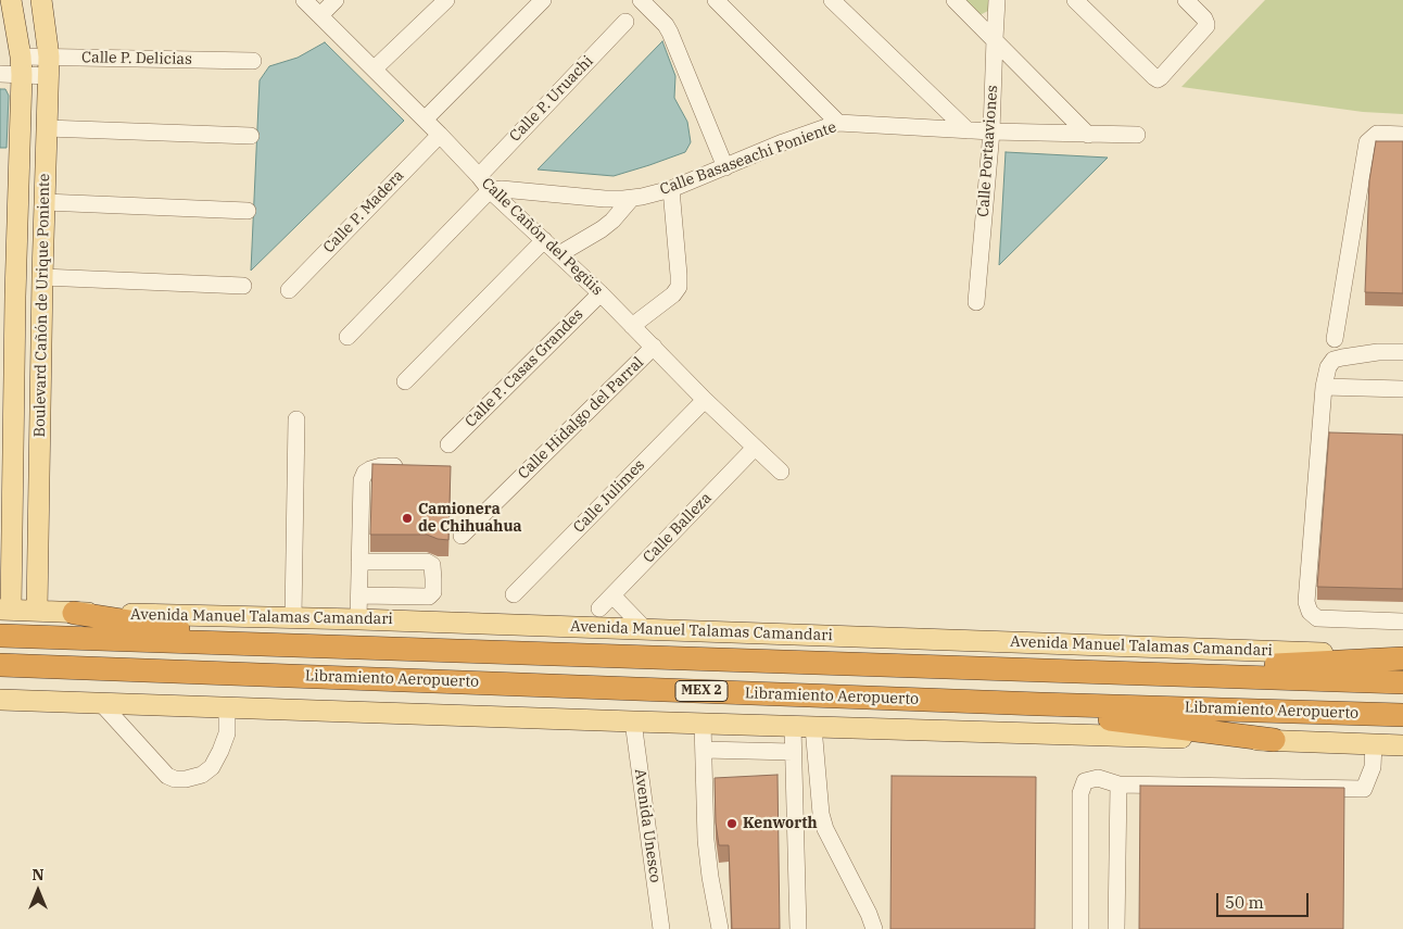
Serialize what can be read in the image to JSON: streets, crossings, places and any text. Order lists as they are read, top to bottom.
{
  "streets": {
    "highway": ["Libramiento Aeropuerto", "MEX 2"],
    "main road": ["Boulevard Cañón de Urique Poniente", "Avenida Manuel Talamas Camandari"],
    "street": [
      "Calle P. Delicias",
      "Calle P. Uruachi",
      "Calle Portaaviones",
      "Calle Basaseachi Poniente",
      "Calle P. Madera",
      "Calle Cañón del Pegüis",
      "Calle P. Casas Grandes",
      "Calle Hidalgo del Parral",
      "Calle Julimes",
      "Calle Balleza",
      "Avenida Unesco"
    ]
  },
  "crossings": [
    ["Calle P. Delicias", "Boulevard Cañón de Urique Poniente"],
    ["Calle P. Uruachi", "Calle Cañón del Pegüis"],
    ["Calle Portaaviones", "Calle Basaseachi Poniente"],
    ["Calle Basaseachi Poniente", "Calle Cañón del Pegüis"],
    ["Calle P. Madera", "Calle Cañón del Pegüis"],
    ["Calle Cañón del Pegüis", "Calle P. Casas Grandes"],
    ["Calle Cañón del Pegüis", "Calle Hidalgo del Parral"],
    ["Calle Cañón del Pegüis", "Calle Julimes"],
    ["Calle Cañón del Pegüis", "Calle Balleza"],
    ["Boulevard Cañón de Urique Poniente", "Avenida Manuel Talamas Camandari"]
  ],
  "places": ["Camionera de Chihuahua", "Kenworth"],
  "scale_bar": "50 m",
  "north": "top"
}
